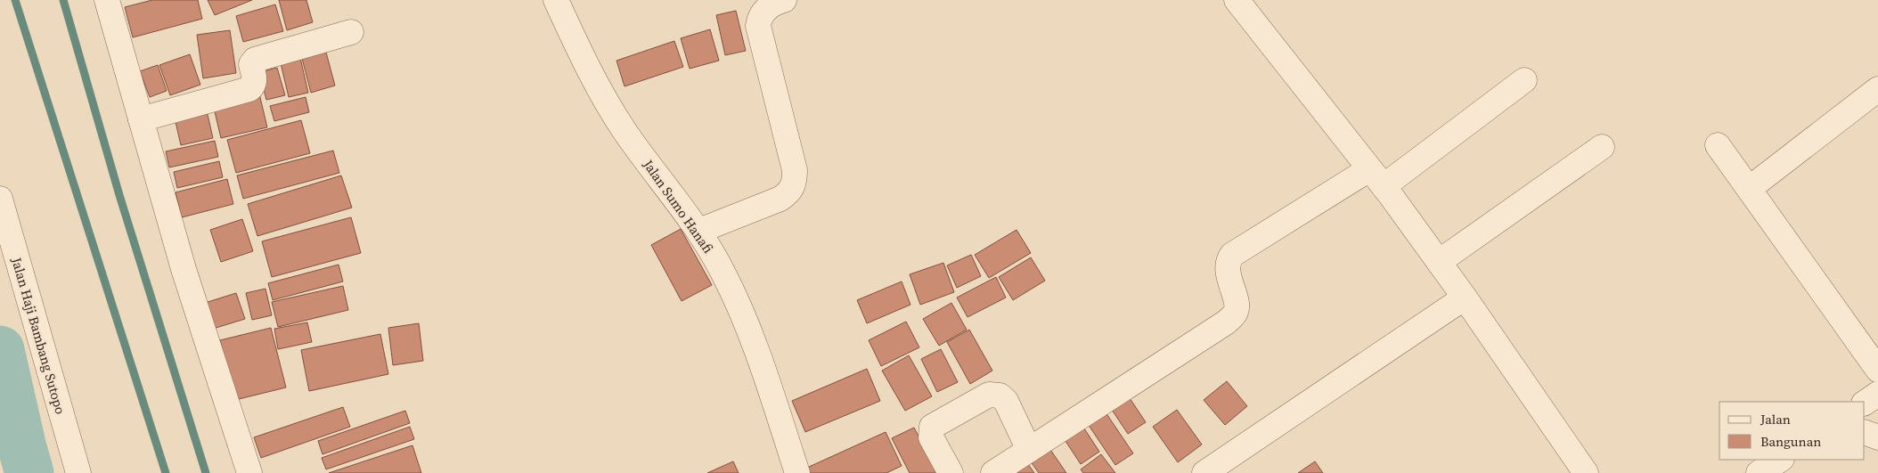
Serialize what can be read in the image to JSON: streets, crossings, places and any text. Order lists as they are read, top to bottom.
{
  "streets": {
    "street": ["Jalan Sumo Hanafi", "Jalan Haji Bambang Sutopo"]
  },
  "legend": ["Jalan", "Bangunan"]
}
